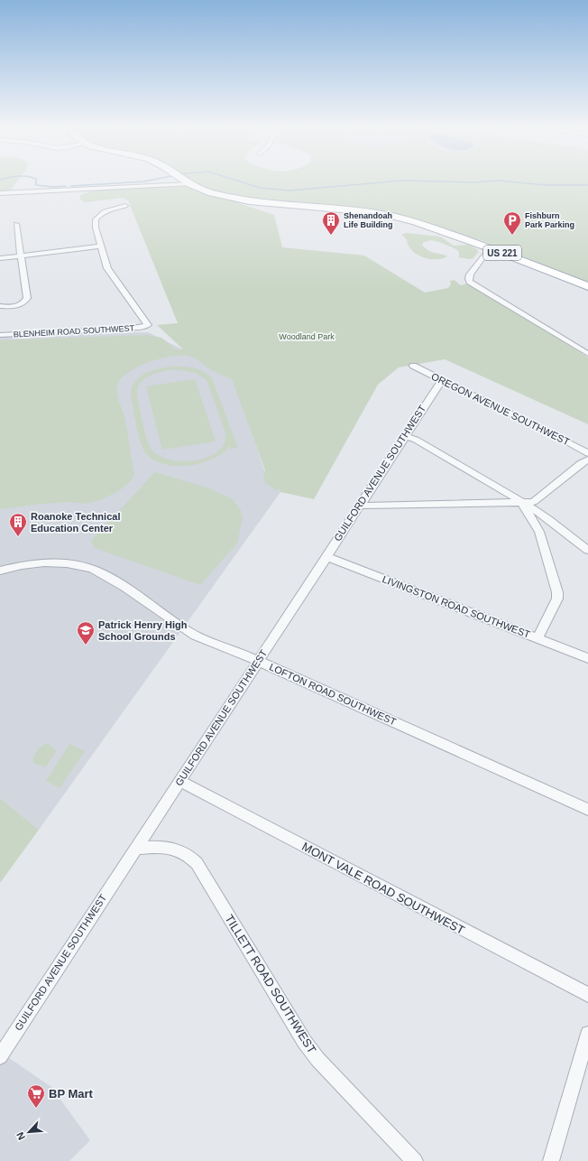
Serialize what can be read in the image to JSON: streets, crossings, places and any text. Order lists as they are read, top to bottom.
{
  "streets": {
    "main road": ["US 221"],
    "street": [
      "BLENHEIM ROAD SOUTHWEST",
      "OREGON AVENUE SOUTHWEST",
      "GUILFORD AVENUE SOUTHWEST",
      "LIVINGSTON ROAD SOUTHWEST",
      "LOFTON ROAD SOUTHWEST",
      "MONT VALE ROAD SOUTHWEST",
      "TILLETT ROAD SOUTHWEST"
    ]
  },
  "crossings": [
    ["OREGON AVENUE SOUTHWEST", "GUILFORD AVENUE SOUTHWEST"],
    ["GUILFORD AVENUE SOUTHWEST", "LIVINGSTON ROAD SOUTHWEST"],
    ["GUILFORD AVENUE SOUTHWEST", "LOFTON ROAD SOUTHWEST"],
    ["GUILFORD AVENUE SOUTHWEST", "MONT VALE ROAD SOUTHWEST"],
    ["GUILFORD AVENUE SOUTHWEST", "TILLETT ROAD SOUTHWEST"]
  ],
  "parks": ["Woodland Park"],
  "places": {
    "building": ["Shenandoah Life Building", "Roanoke Technical Education Center"],
    "parking": ["Fishburn Park Parking"],
    "school or university": ["Patrick Henry High School Grounds"],
    "supermarket": ["BP Mart"]
  },
  "north": "bottom left"
}
